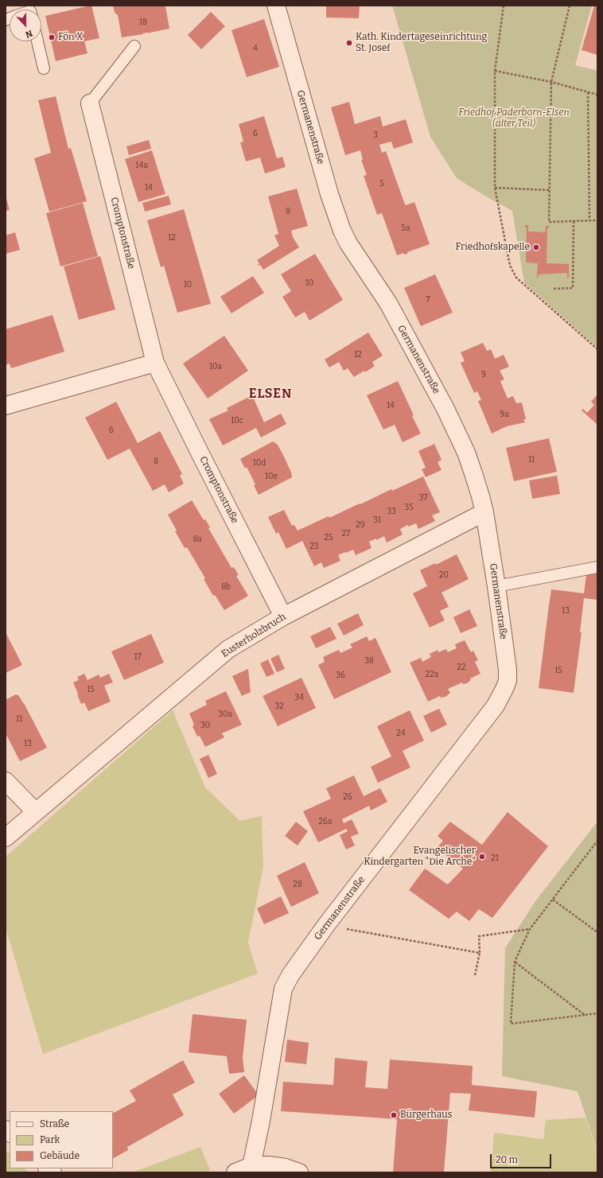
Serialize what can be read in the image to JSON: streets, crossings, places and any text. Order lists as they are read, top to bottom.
{
  "streets": {
    "street": ["Germanenstraße", "Cromptonstraße", "Eusterholzbruch"]
  },
  "crossings": [
    ["Germanenstraße", "Eusterholzbruch"],
    ["Cromptonstraße", "Eusterholzbruch"]
  ],
  "districts": ["ELSEN"],
  "parks": ["Friedhof Paderborn-Elsen (alter Teil)"],
  "places": [
    "Fön X",
    "Kath. Kindertageseinrichtung St. Josef",
    "Friedhofskapelle",
    "Evangelischer Kindergarten \"Die Arche\"",
    "Bürgerhaus"
  ],
  "house_numbers": [
    "18",
    "4",
    "6",
    "3",
    "14a",
    "5",
    "14",
    "8",
    "5a",
    "12",
    "10",
    "10",
    "7",
    "12",
    "10a",
    "9",
    "14",
    "9a",
    "10c",
    "6",
    "11",
    "8",
    "10d",
    "10e",
    "37",
    "35",
    "33",
    "31",
    "29",
    "27",
    "25",
    "8a",
    "23",
    "20",
    "8b",
    "13",
    "17",
    "38",
    "22",
    "15",
    "22a",
    "36",
    "15",
    "34",
    "32",
    "30a",
    "11",
    "30",
    "24",
    "13",
    "26",
    "26a",
    "21",
    "28"
  ],
  "legend": ["Straße", "Park", "Gebäude"],
  "scale_bar": "20 m",
  "north": "bottom"
}
